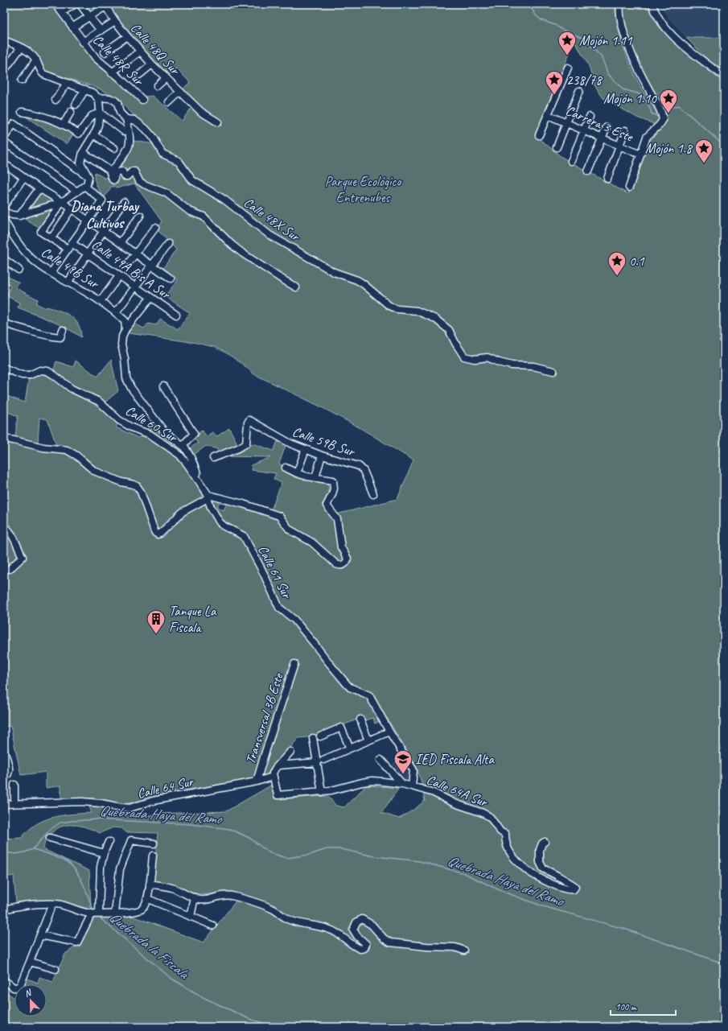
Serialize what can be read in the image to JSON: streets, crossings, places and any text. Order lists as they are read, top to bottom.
{
  "streets": {
    "street": [
      "Calle 48Q Sur",
      "Calle 48R Sur",
      "Carrera 3 Este",
      "Calle 48X Sur",
      "Calle 49B Sur",
      "Calle 49A Bis A Sur",
      "Calle 60 Sur",
      "Calle 59B Sur",
      "Calle 61 Sur",
      "Transversal 3B Este",
      "Calle 64 Sur",
      "Calle 64A Sur"
    ]
  },
  "crossings": [
    ["Calle 49B Sur", "Calle 49A Bis A Sur"],
    ["Calle 60 Sur", "Calle 61 Sur"],
    ["Transversal 3B Este", "Calle 64 Sur"],
    ["Calle 64 Sur", "Calle 64A Sur"]
  ],
  "districts": ["Diana Turbay Cultivos"],
  "water": ["Quebrada Haya del Ramo", "Quebrada la Fiscala"],
  "parks": ["Parque Ecológico Entrenubes"],
  "places": {
    "place": [
      "Mojón 1.11",
      "238/78",
      "Mojón 1.10",
      "Mojón 1.8",
      "0.1"
    ],
    "building": ["Tanque La Fiscala"],
    "school or university": ["IED Fiscala Alta"]
  },
  "scale_bar": "100 m",
  "north": "top left"
}
